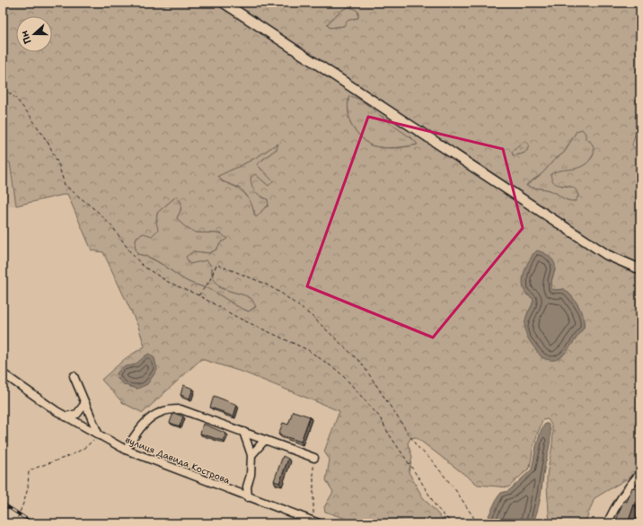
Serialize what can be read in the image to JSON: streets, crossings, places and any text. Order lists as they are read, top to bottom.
{
  "streets": {
    "street": ["вулиця Давида Кострова"]
  },
  "north": "left"
}
